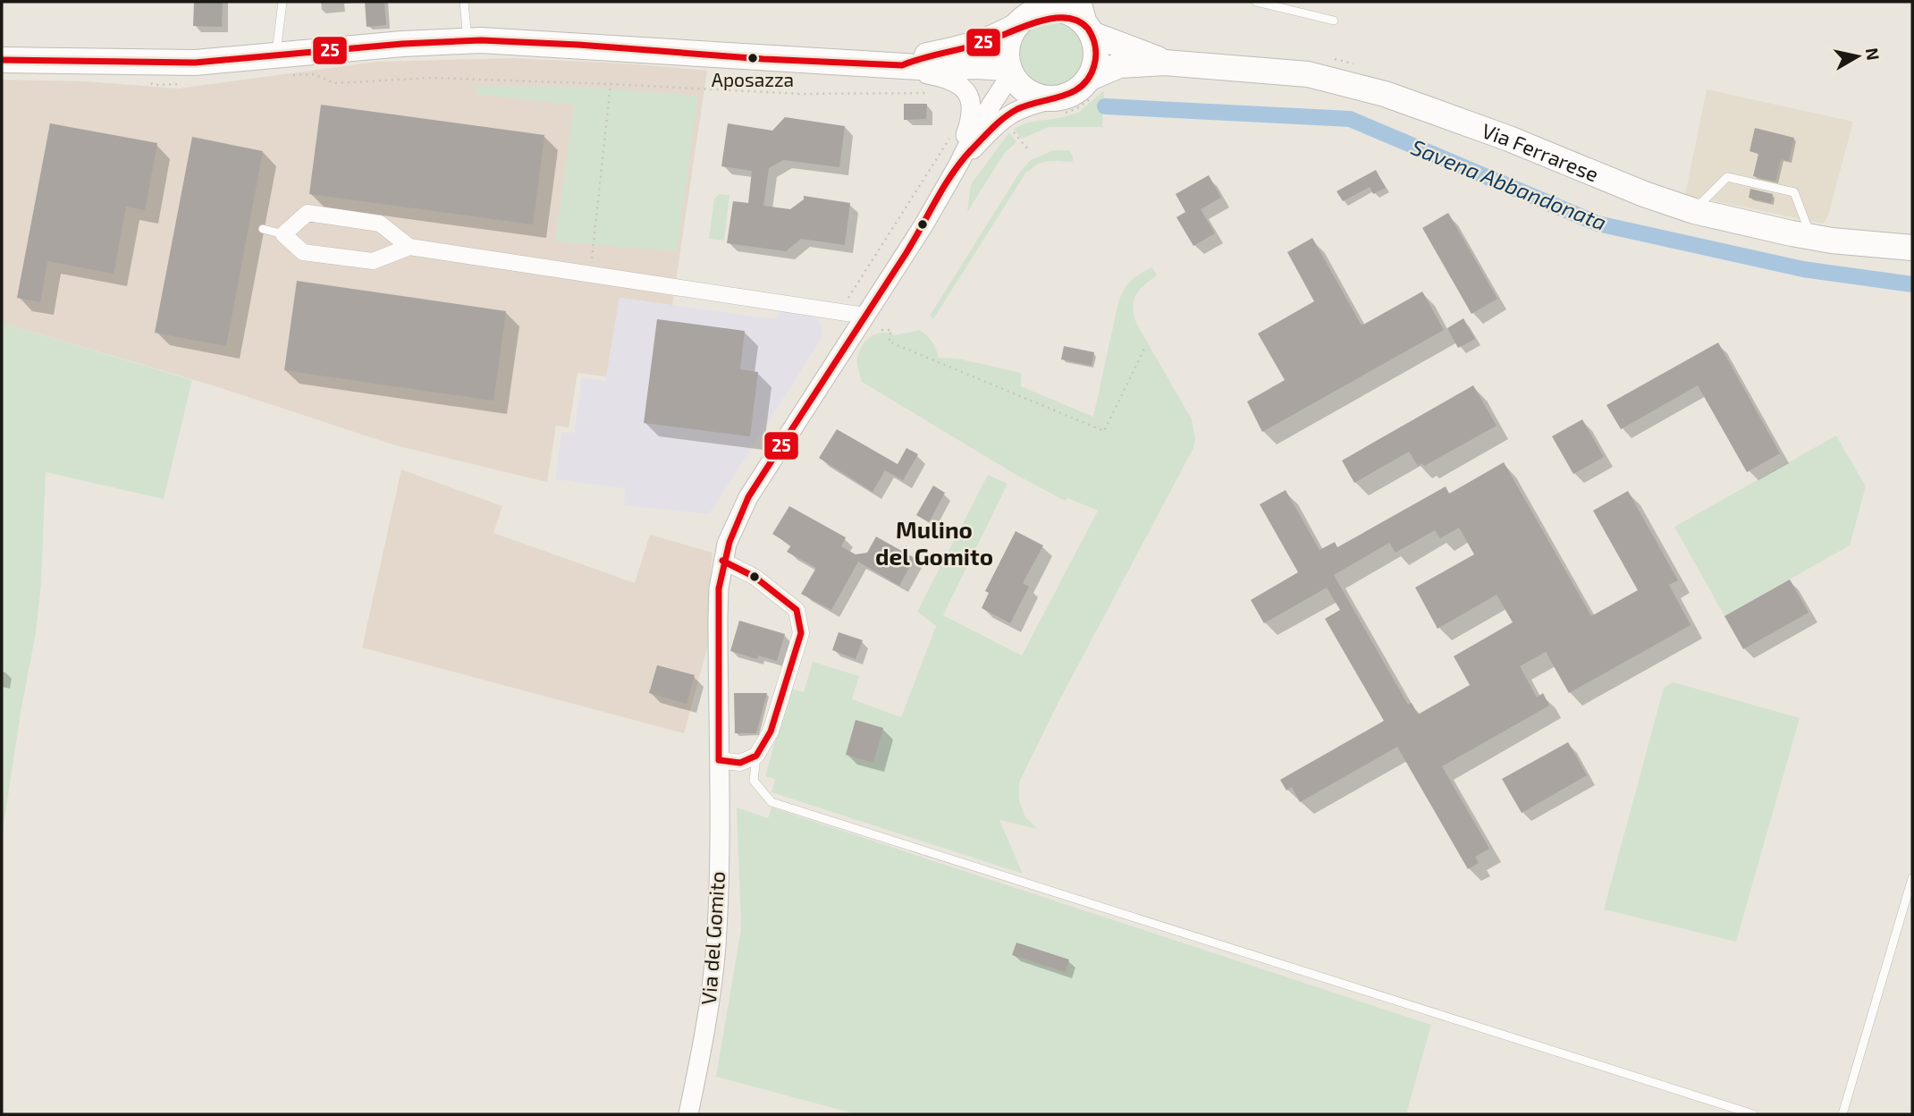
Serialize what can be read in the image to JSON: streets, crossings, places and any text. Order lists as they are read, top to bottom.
{
  "streets": {
    "main road": ["Via Ferrarese"],
    "street": ["Via del Gomito"]
  },
  "districts": ["Mulino del Gomito"],
  "water": ["Savena Abbandonata"],
  "places": ["Aposazza"],
  "lines": ["transit line 25"],
  "north": "right"
}
